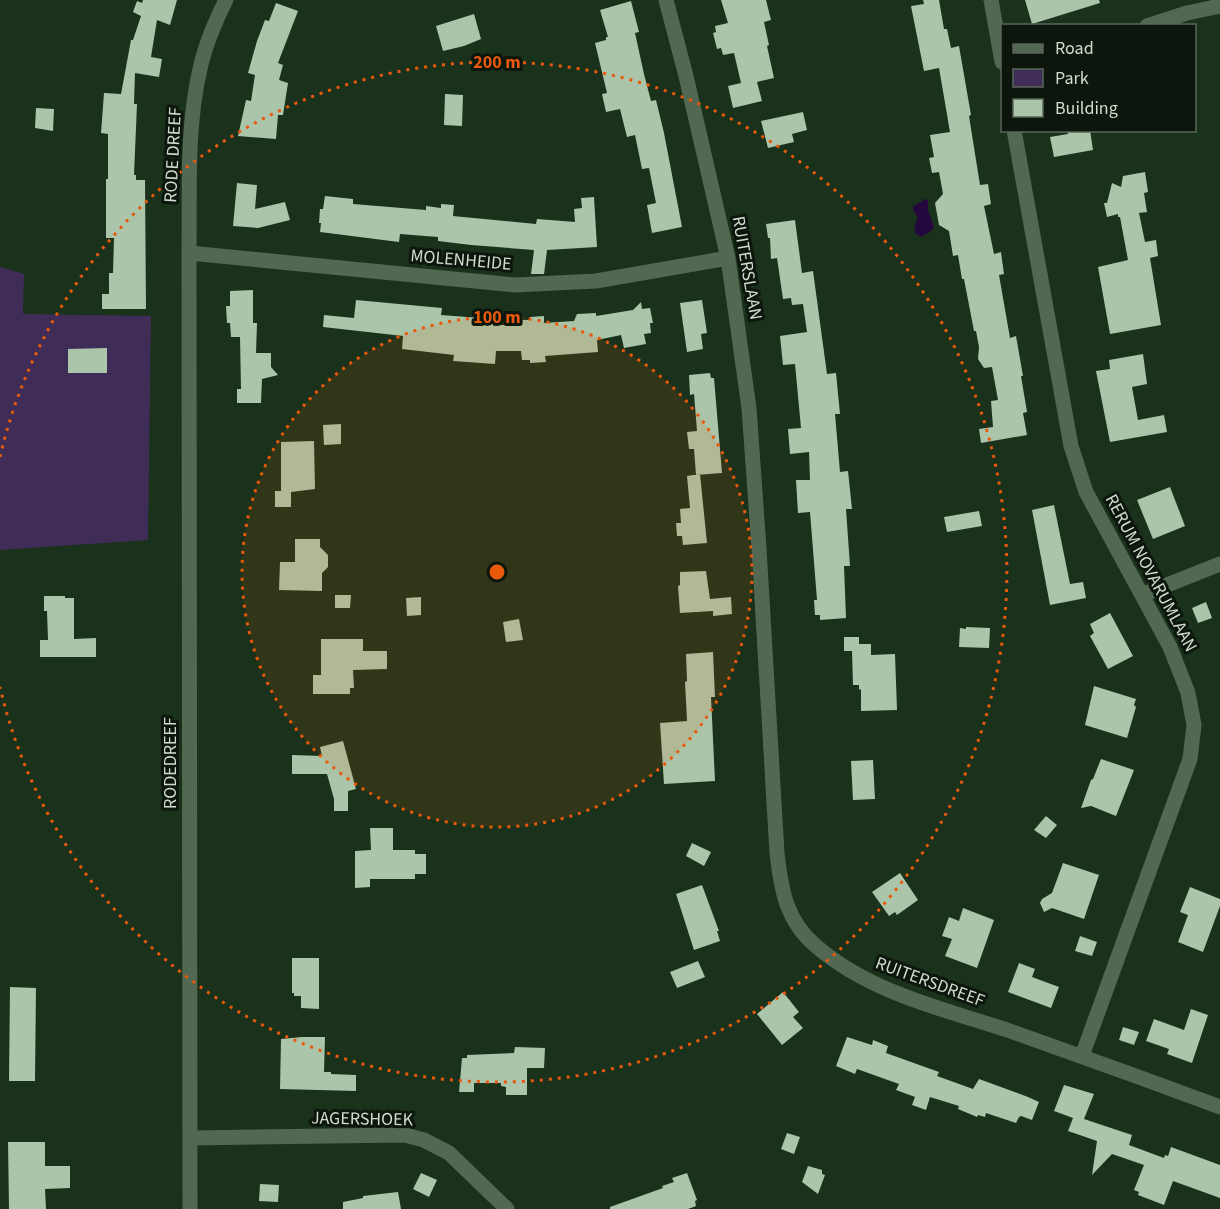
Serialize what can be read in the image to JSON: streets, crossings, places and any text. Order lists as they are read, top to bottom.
{
  "streets": {
    "street": [
      "RODE DREEF",
      "MOLENHEIDE",
      "RUITERSLAAN",
      "RERUM NOVARUMLAAN",
      "RODEDREEF",
      "RUITERSDREEF",
      "JAGERSHOEK"
    ]
  },
  "crossings": [
    ["RODE DREEF", "MOLENHEIDE"],
    ["RODE DREEF", "RODEDREEF"],
    ["MOLENHEIDE", "RUITERSLAAN"],
    ["RUITERSLAAN", "RUITERSDREEF"],
    ["RERUM NOVARUMLAAN", "RUITERSDREEF"],
    ["RODEDREEF", "JAGERSHOEK"]
  ],
  "legend": ["Road", "Park", "Building"],
  "rings": ["200 m", "100 m"]
}
